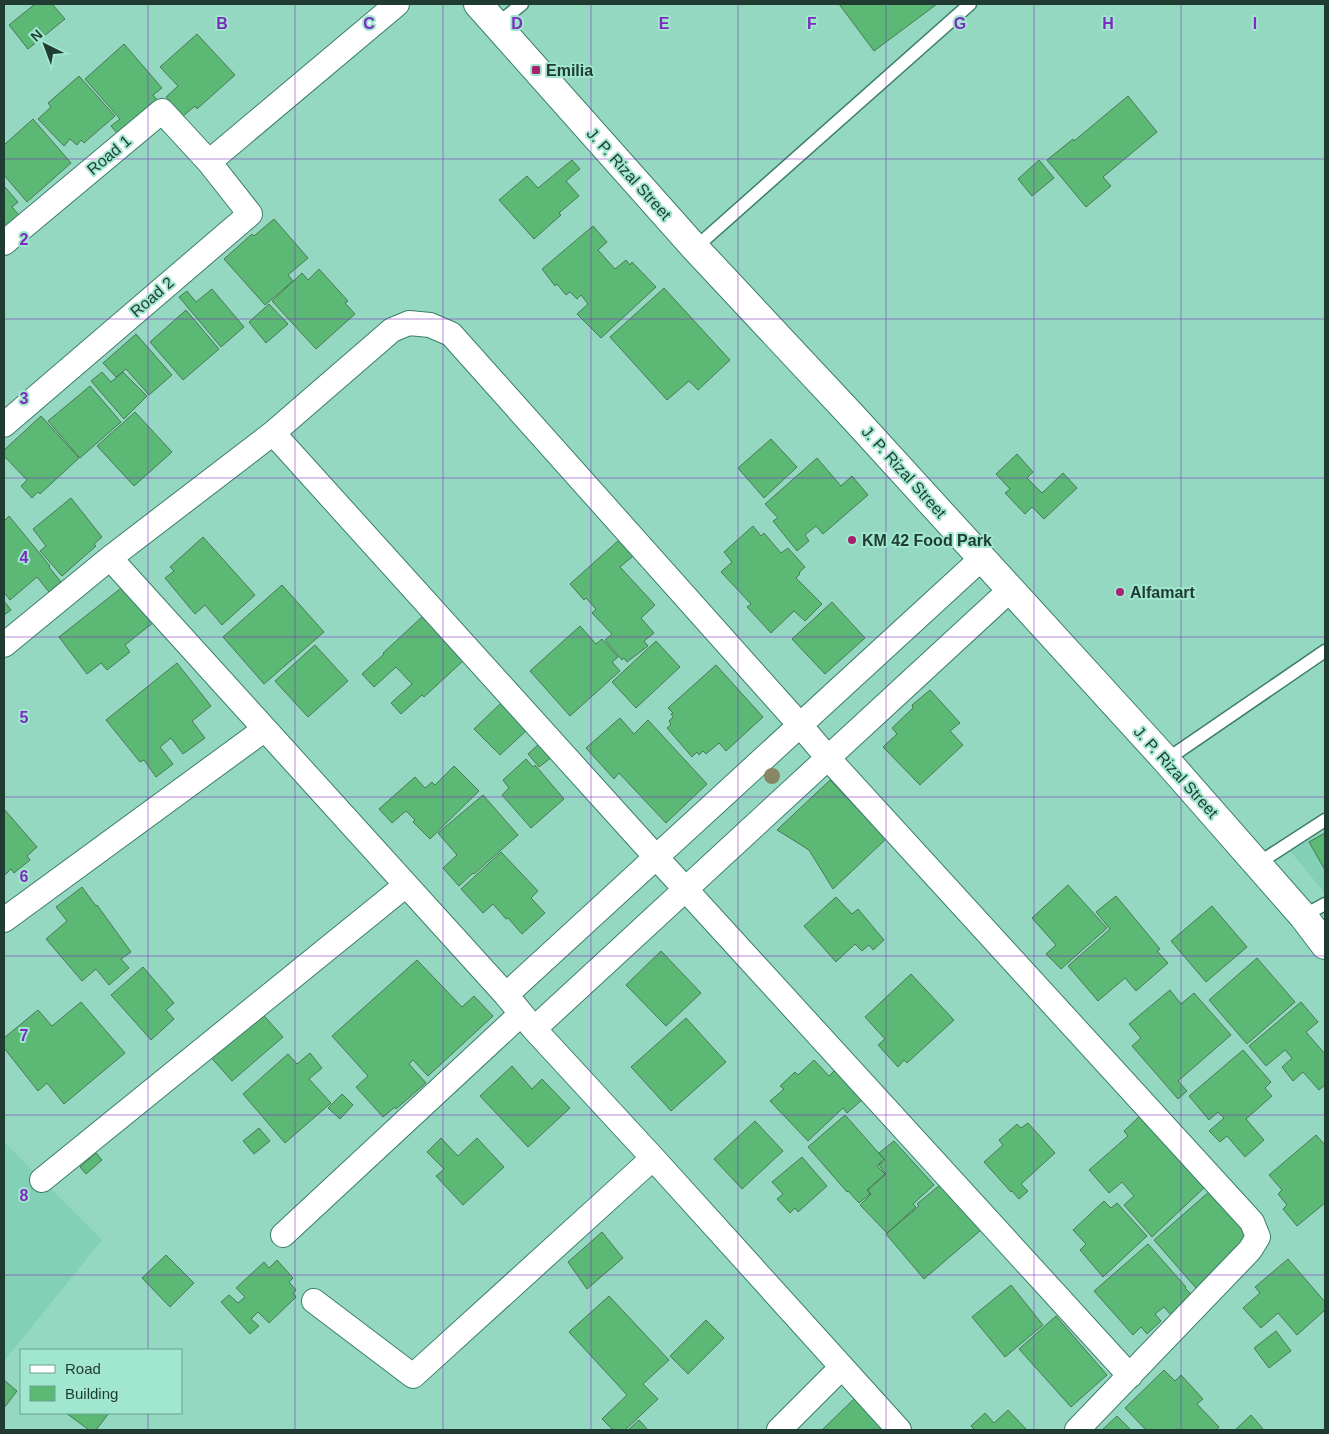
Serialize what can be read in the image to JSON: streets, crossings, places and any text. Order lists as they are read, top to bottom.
{
  "streets": {
    "main road": ["J. P. Rizal Street"],
    "street": ["Road 1", "Road 2"]
  },
  "crossings": [
    ["Road 1", "Road 2"]
  ],
  "places": {
    "transit": ["Emilia"],
    "other": ["KM 42 Food Park", "Alfamart"]
  },
  "legend": ["Road", "Building"],
  "north": "top left",
  "grid": {
    "columns": [
      "B",
      "C",
      "D",
      "E",
      "F",
      "G",
      "H",
      "I"
    ],
    "rows": [
      "2",
      "3",
      "4",
      "5",
      "6",
      "7",
      "8"
    ]
  }
}
